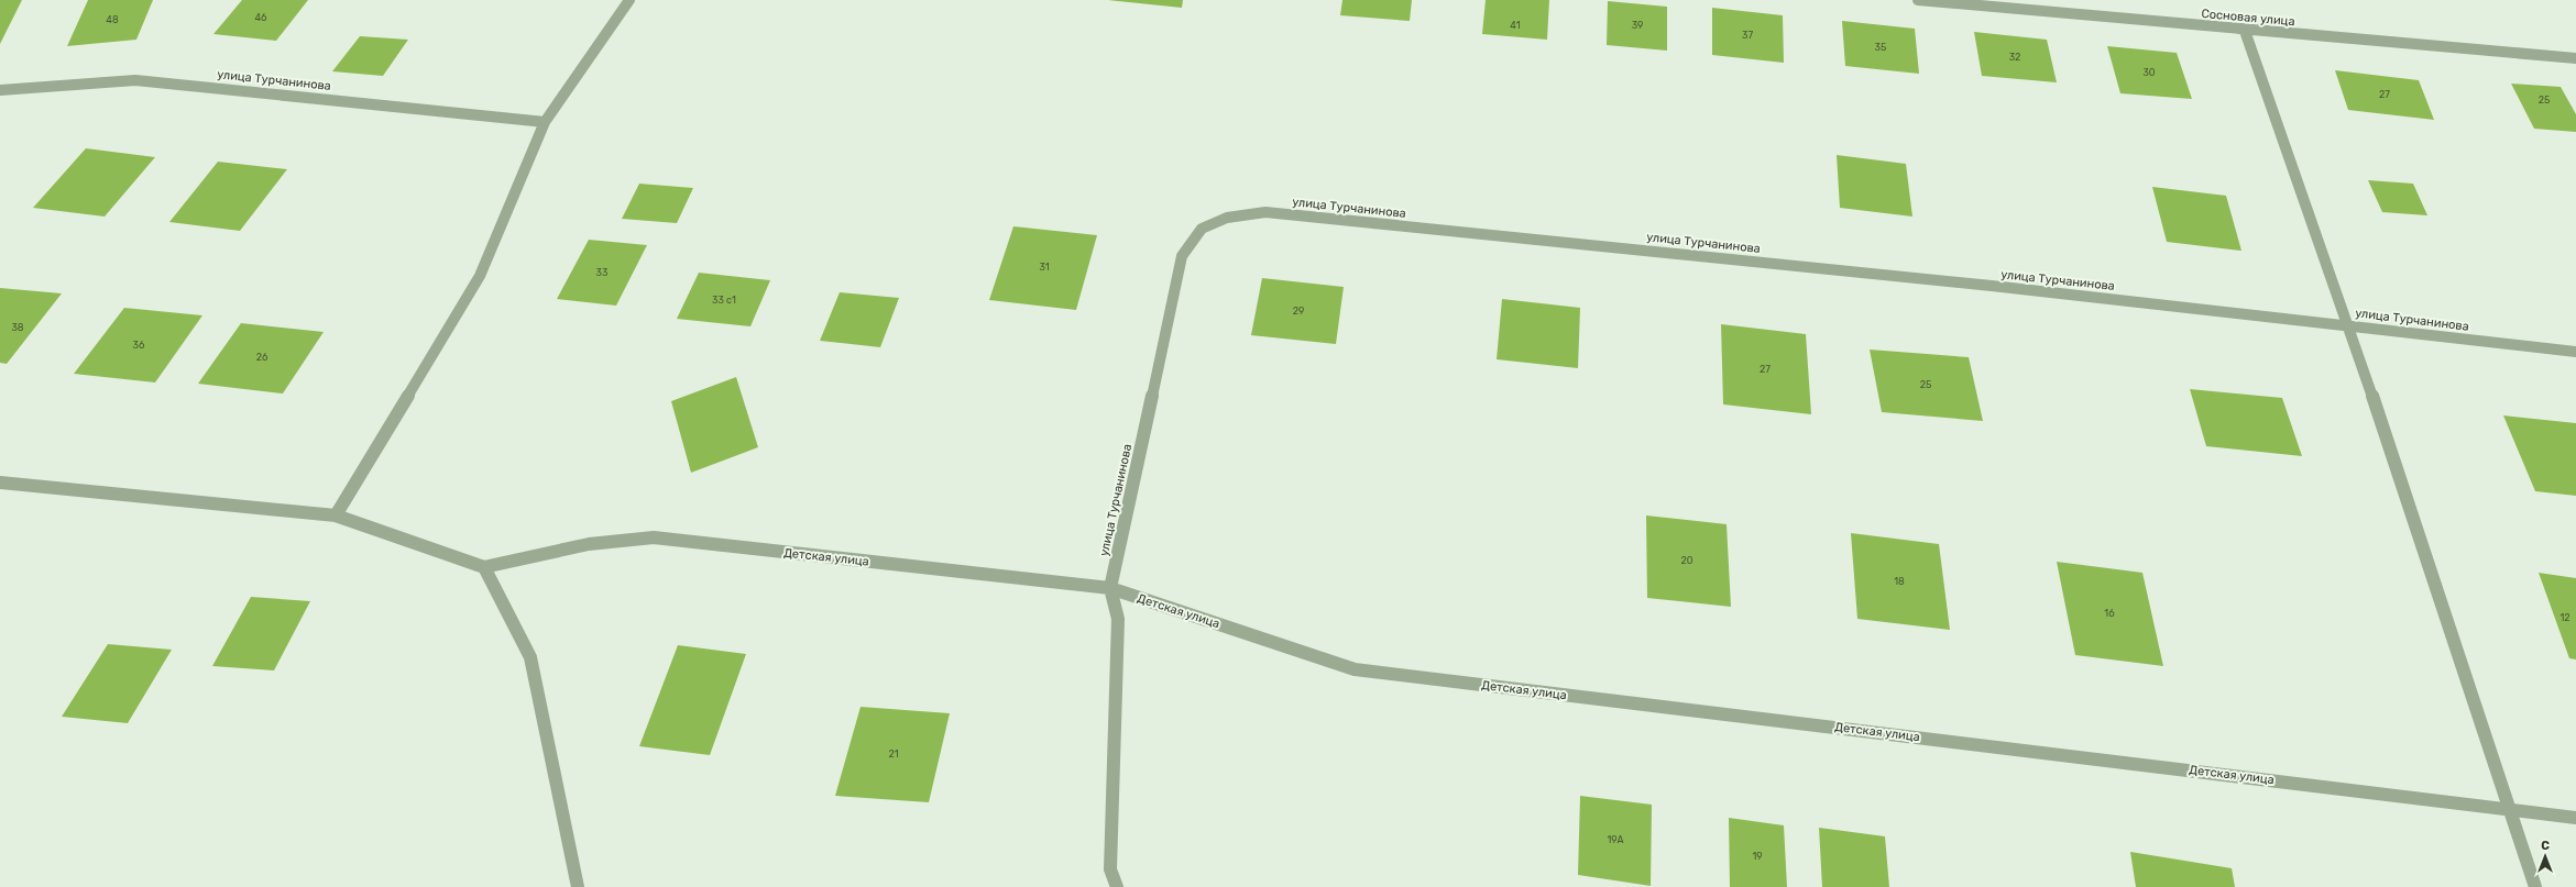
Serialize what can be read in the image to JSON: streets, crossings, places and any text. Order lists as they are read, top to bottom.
{
  "streets": {
    "street": ["Сосновая улица", "улица Турчанинова", "Детская улица"]
  },
  "crossings": [
    ["улица Турчанинова", "Детская улица"]
  ],
  "house_numbers": [
    "46",
    "48",
    "41",
    "39",
    "37",
    "35",
    "32",
    "30",
    "27",
    "25",
    "31",
    "33",
    "33 с1",
    "29",
    "38",
    "36",
    "26",
    "27",
    "25",
    "20",
    "18",
    "16",
    "12",
    "21",
    "19А",
    "19"
  ],
  "north": "top"
}
